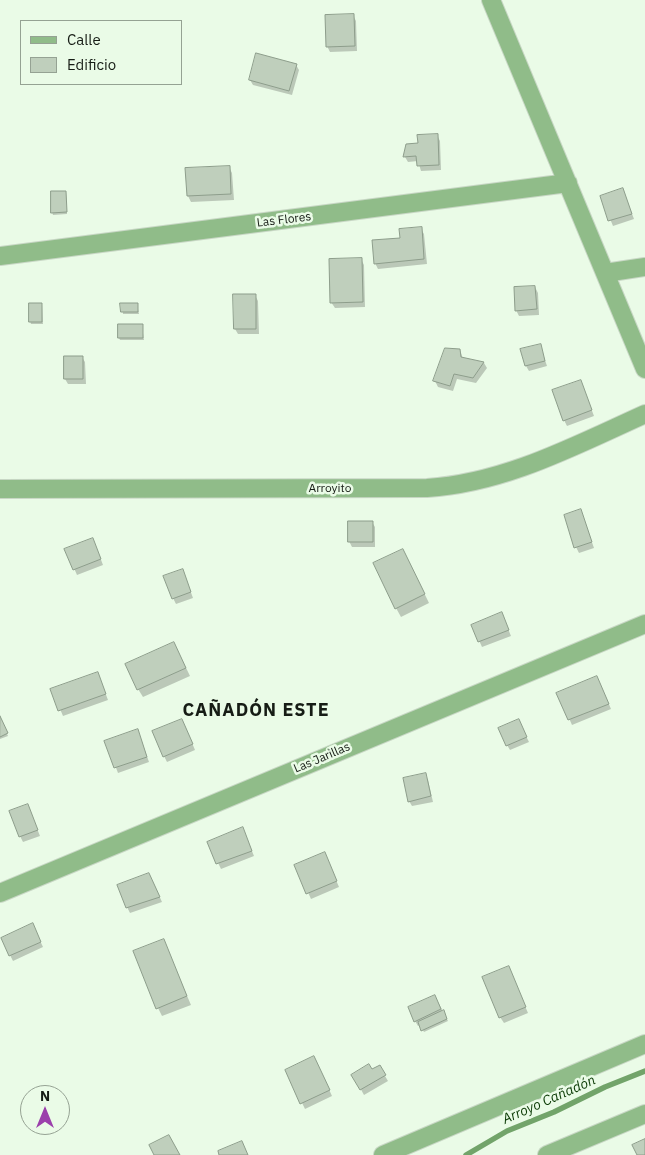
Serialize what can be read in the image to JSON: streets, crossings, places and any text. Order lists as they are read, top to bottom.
{
  "streets": {
    "street": ["Las Flores", "Arroyito", "Las Jarillas"]
  },
  "districts": ["CAÑADÓN ESTE"],
  "water": ["Arroyo Cañadón"],
  "legend": ["Calle", "Edificio"],
  "north": "top"
}
